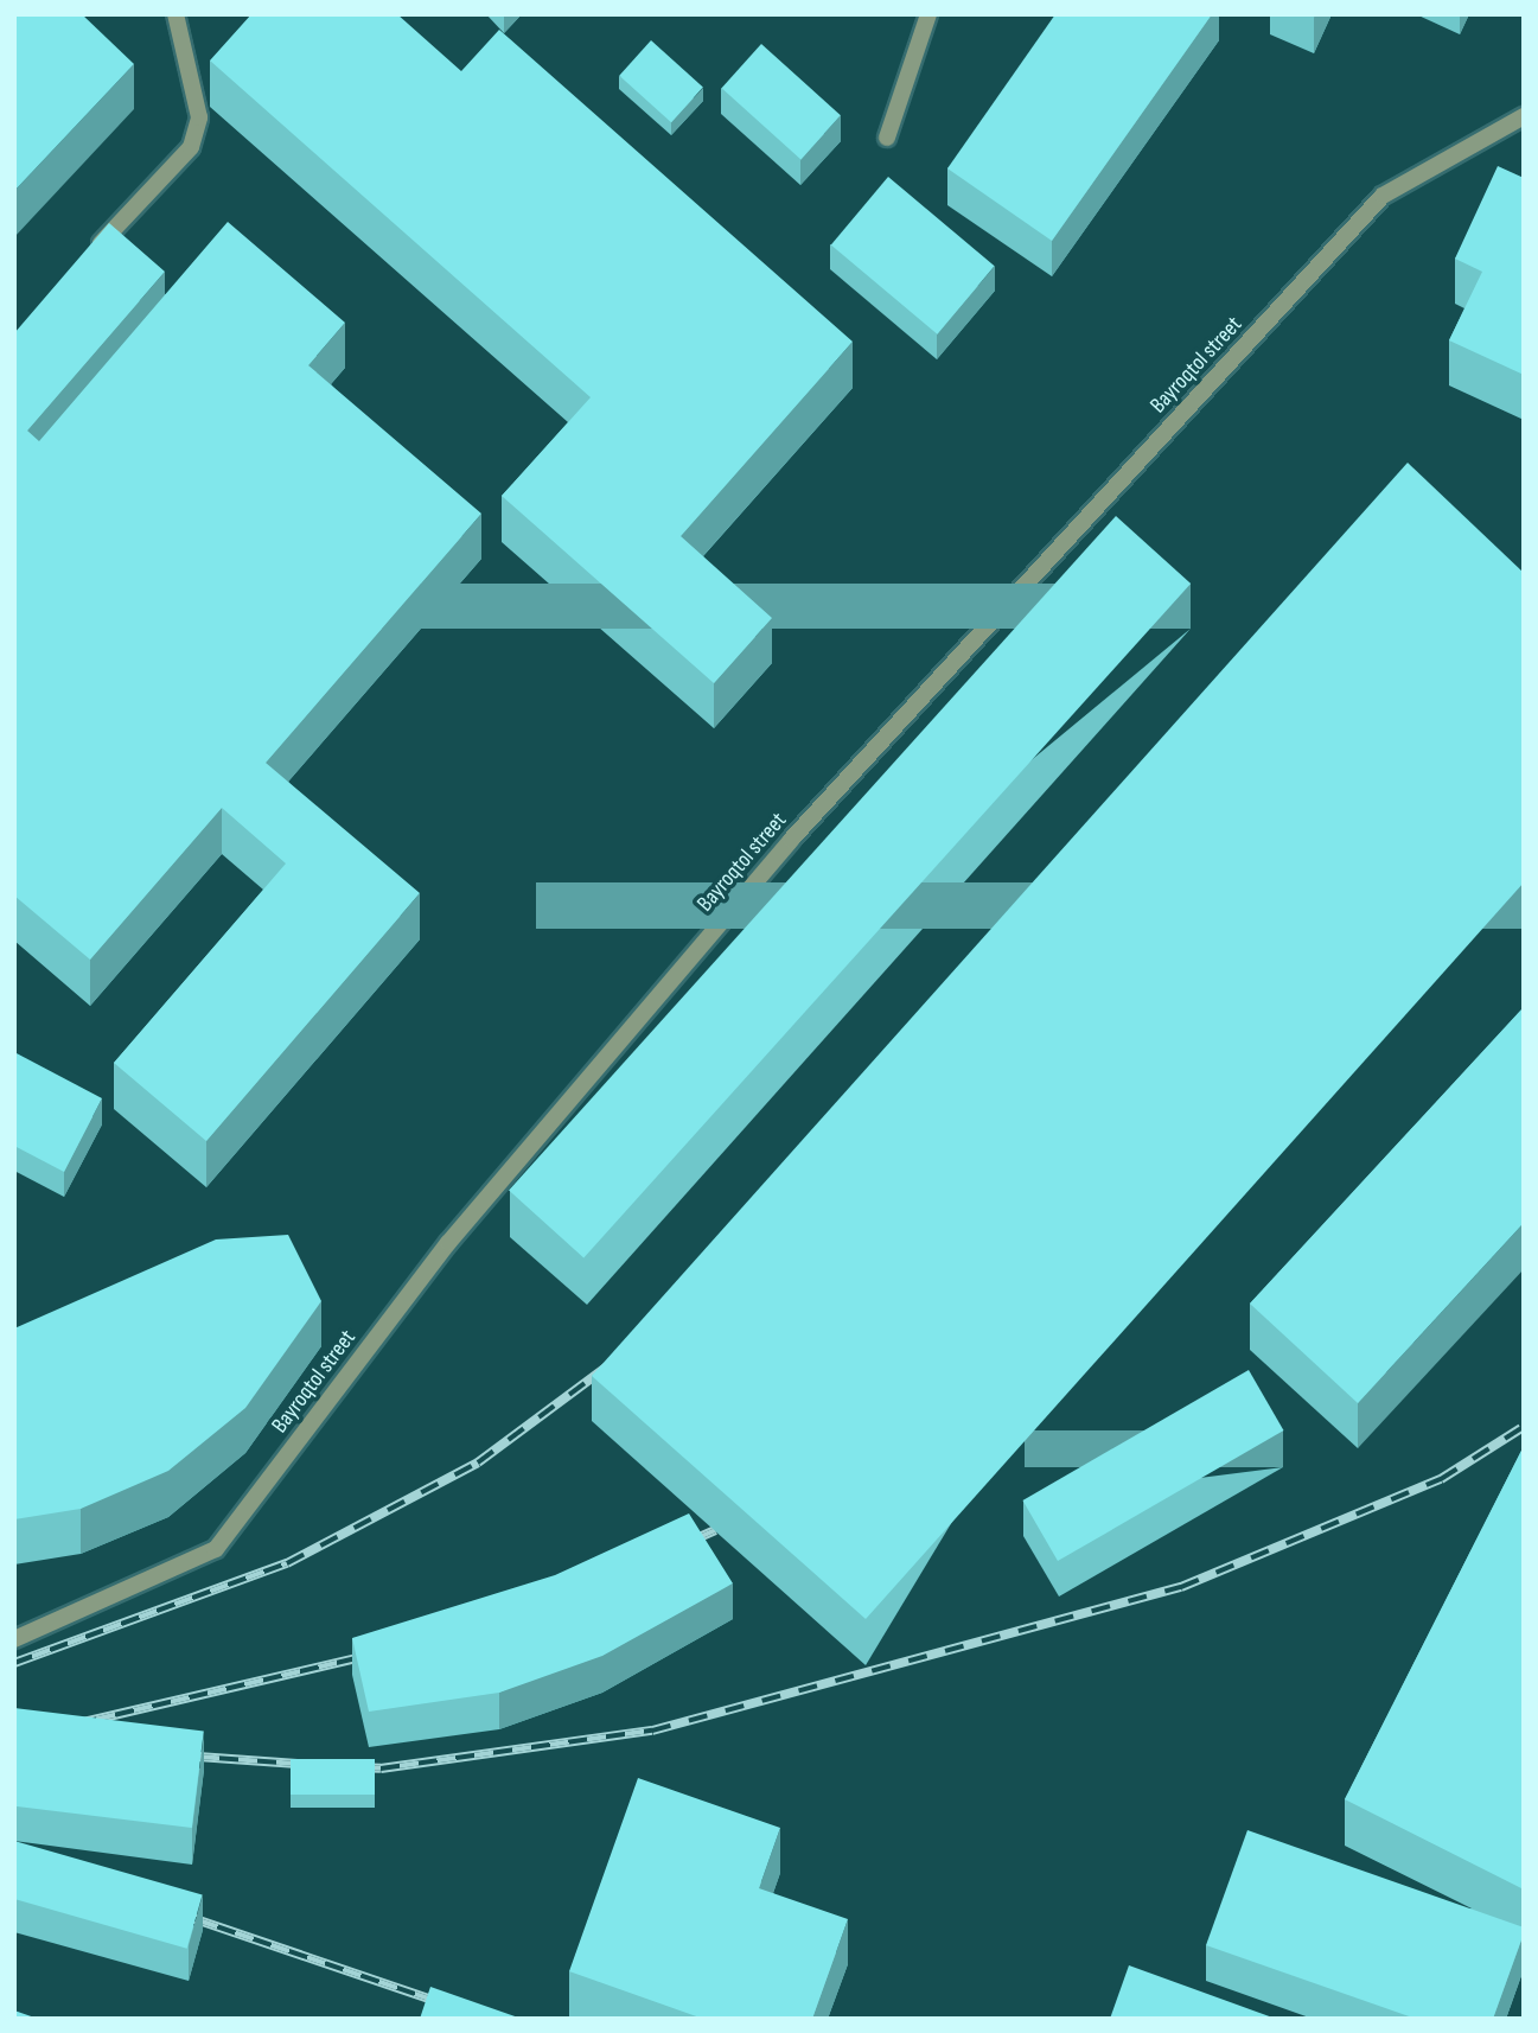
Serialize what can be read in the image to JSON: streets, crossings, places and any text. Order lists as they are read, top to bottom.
{
  "streets": {
    "street": ["Bayroqtol street"]
  }
}
